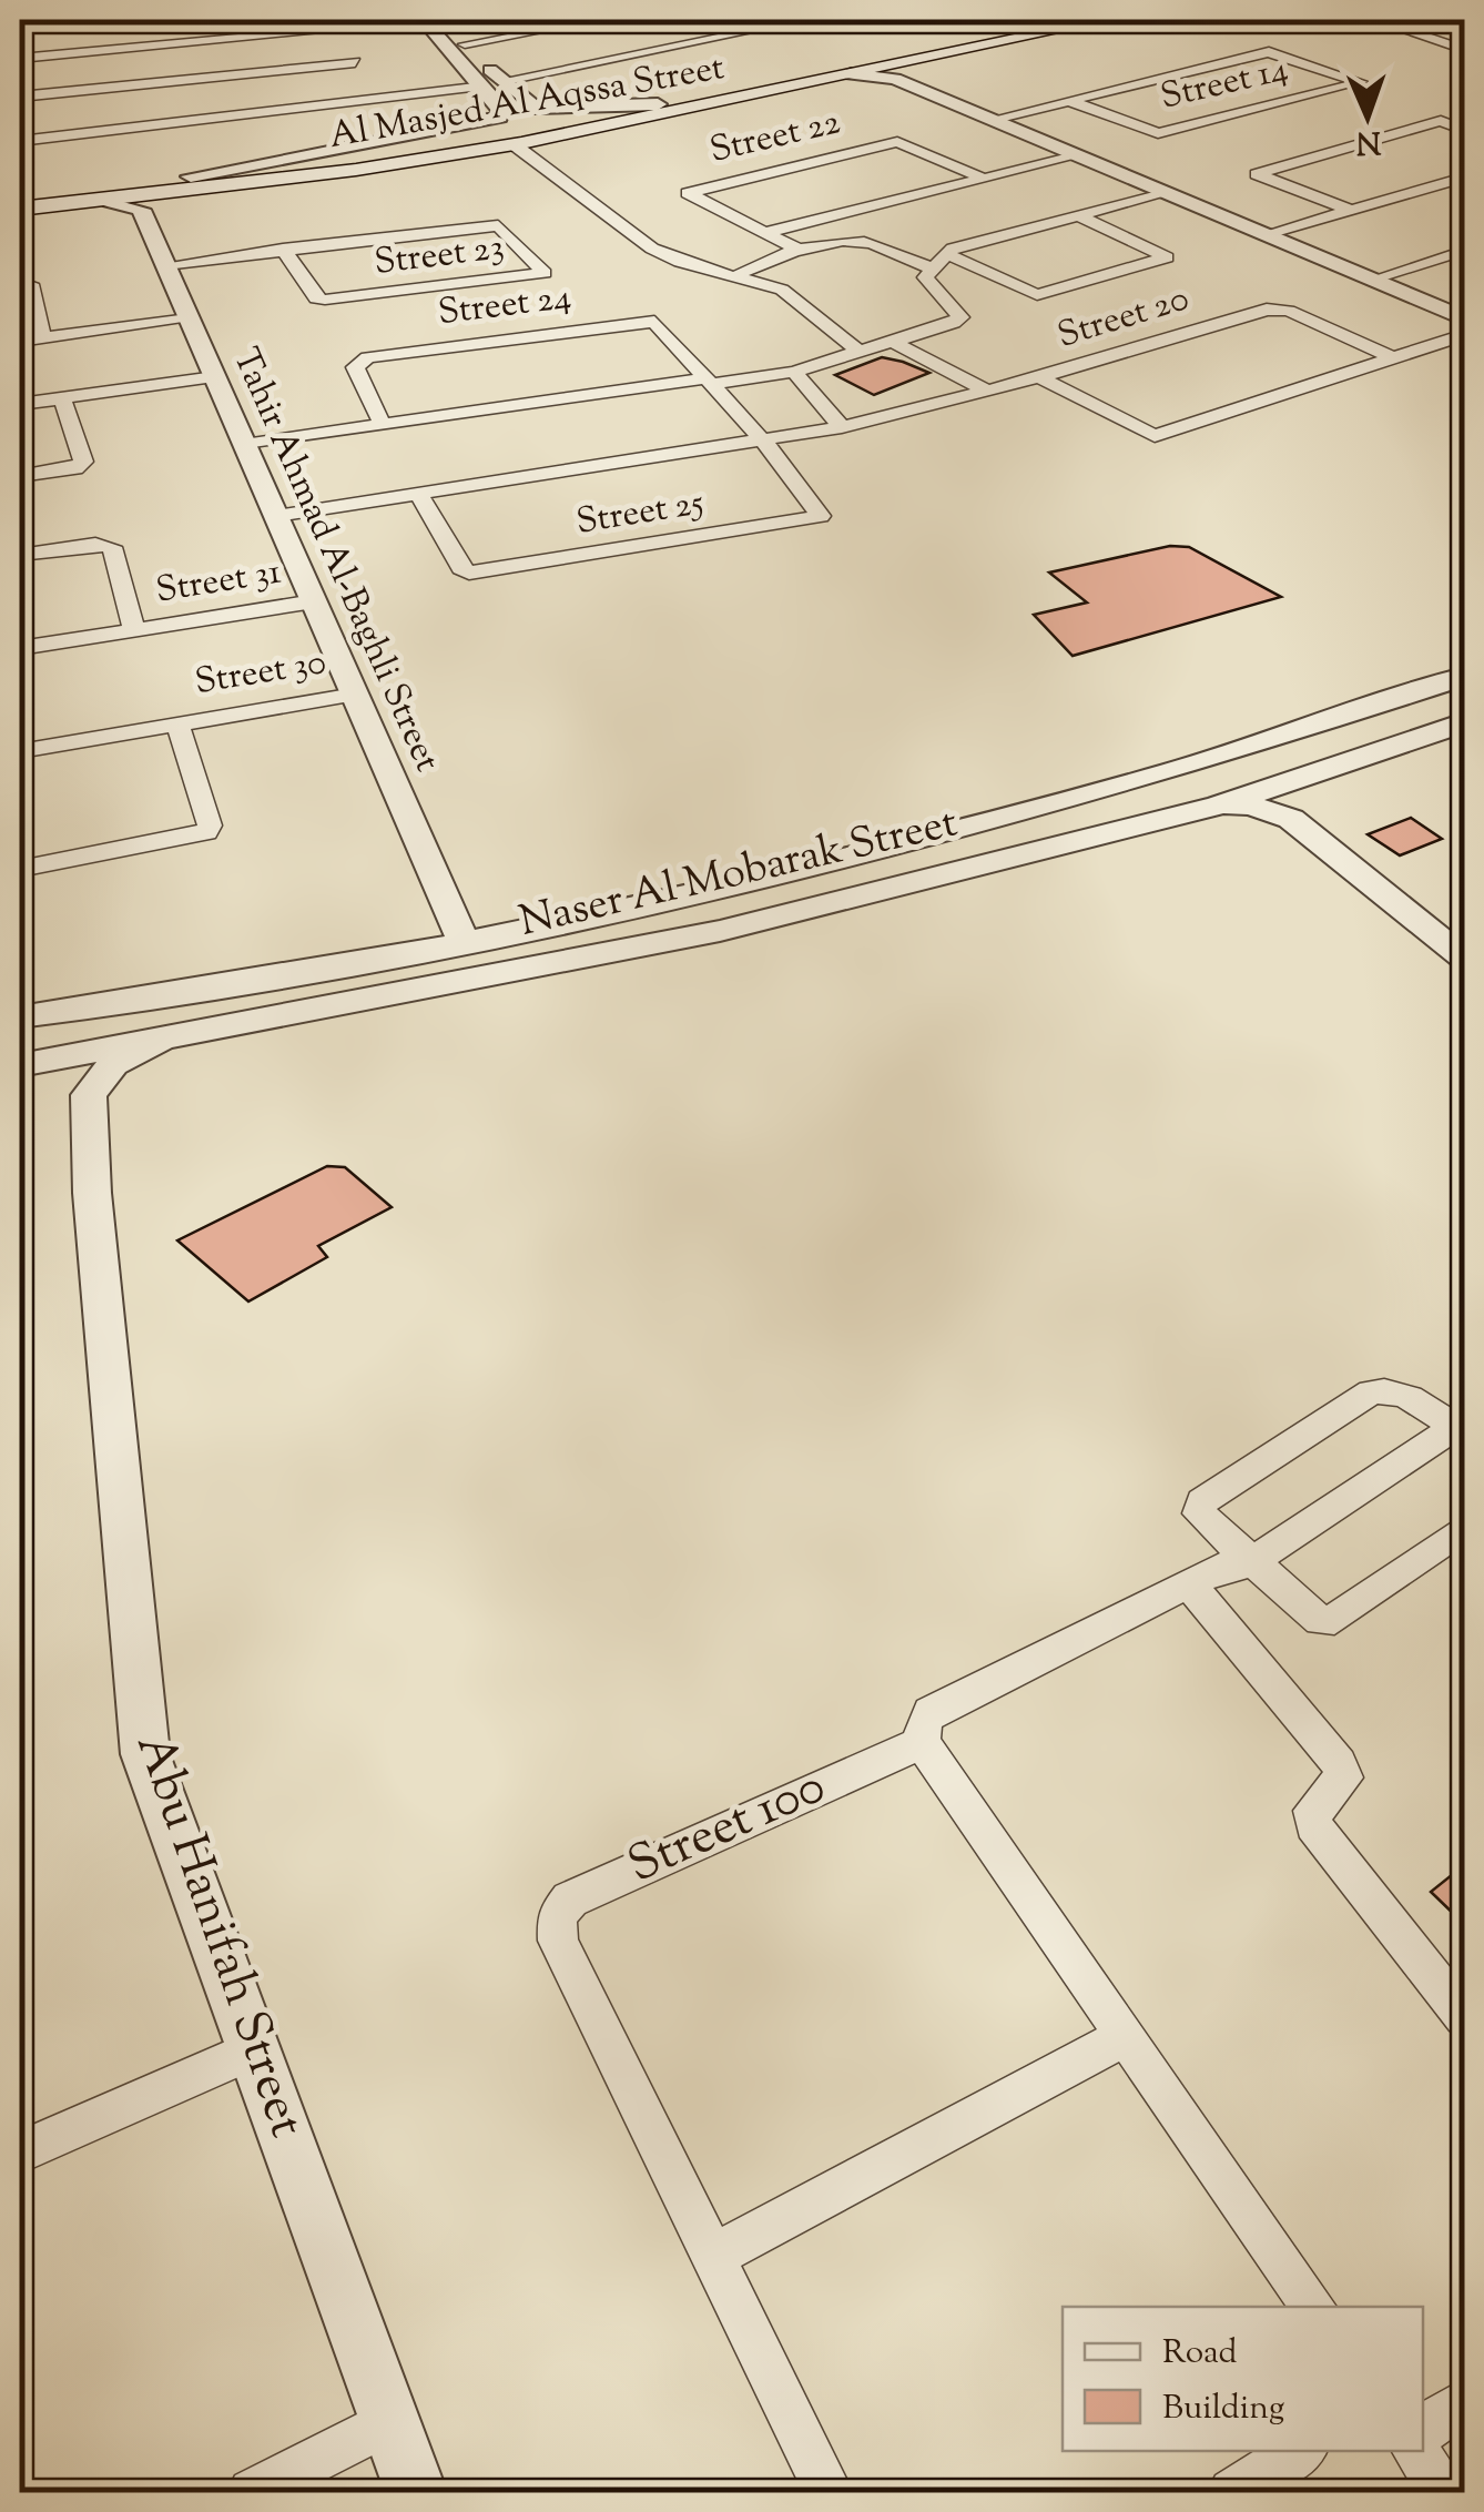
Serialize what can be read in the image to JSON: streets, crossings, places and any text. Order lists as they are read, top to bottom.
{
  "streets": {
    "main road": ["Al Masjed Al Aqssa Street"],
    "street": [
      "Street 14",
      "Street 22",
      "Street 23",
      "Street 24",
      "Street 20",
      "Street 25",
      "Tahir Ahmad Al-Baghli Street",
      "Street 31",
      "Street 30",
      "Naser Al Mobarak Street",
      "Street 100",
      "Abu Hanifah Street"
    ]
  },
  "crossings": [
    ["Al Masjed Al Aqssa Street", "Tahir Ahmad Al-Baghli Street"],
    ["Street 23", "Tahir Ahmad Al-Baghli Street"],
    ["Street 24", "Street 25"],
    ["Street 25", "Tahir Ahmad Al-Baghli Street"],
    ["Tahir Ahmad Al-Baghli Street", "Street 31"],
    ["Tahir Ahmad Al-Baghli Street", "Street 30"],
    ["Tahir Ahmad Al-Baghli Street", "Naser Al Mobarak Street"]
  ],
  "legend": ["Road", "Building"],
  "north": "bottom"
}
